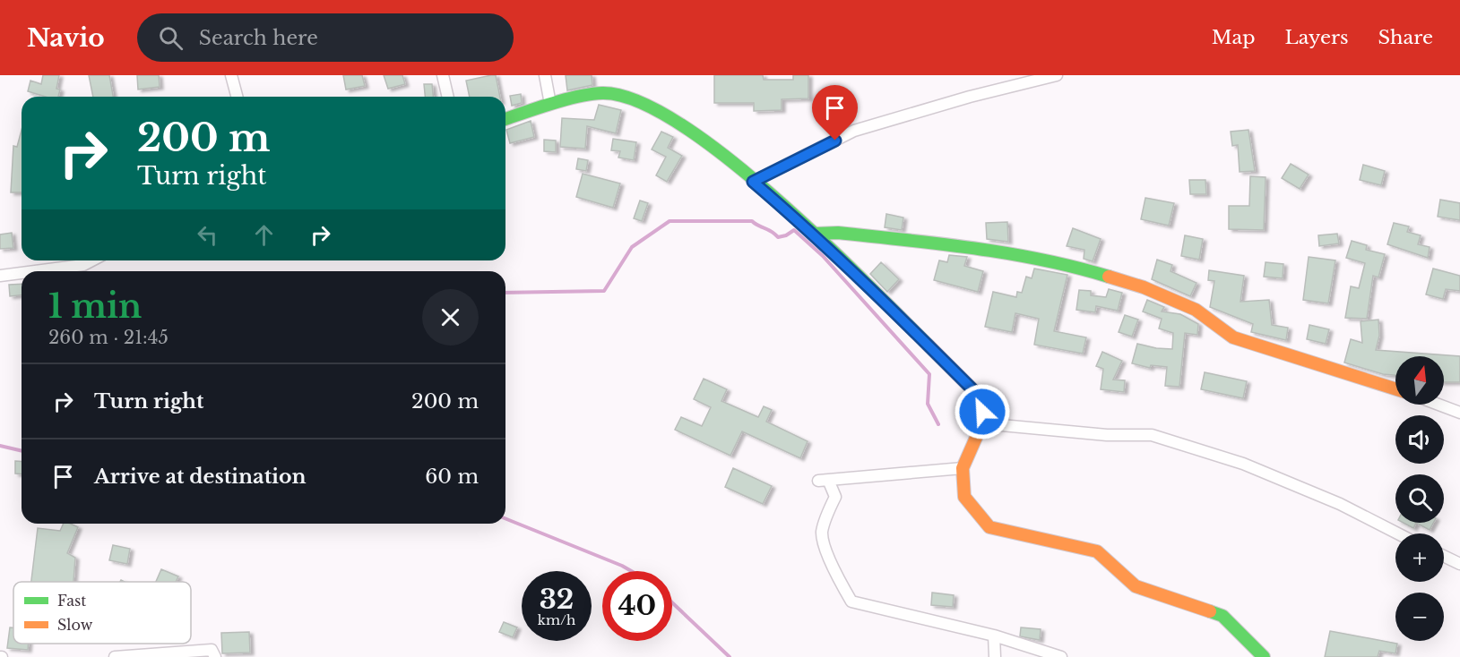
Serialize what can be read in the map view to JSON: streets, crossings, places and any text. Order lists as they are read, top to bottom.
{
  "legend": ["Fast", "Slow"],
  "north": "top",
  "page": {
    "header": "Navio",
    "search": "Search here",
    "nav": ["Map", "Layers", "Share"],
    "turn": ["200 m", "Turn right"],
    "heading": ["1 min", "260 m · 21:45"],
    "map_buttons": ["+", "−"],
    "list": [
      {
        "name": "Turn right",
        "value": "200 m"
      },
      {
        "name": "Arrive at destination",
        "value": "60 m"
      }
    ],
    "speed": "32 km/h",
    "limit": "40"
  }
}
